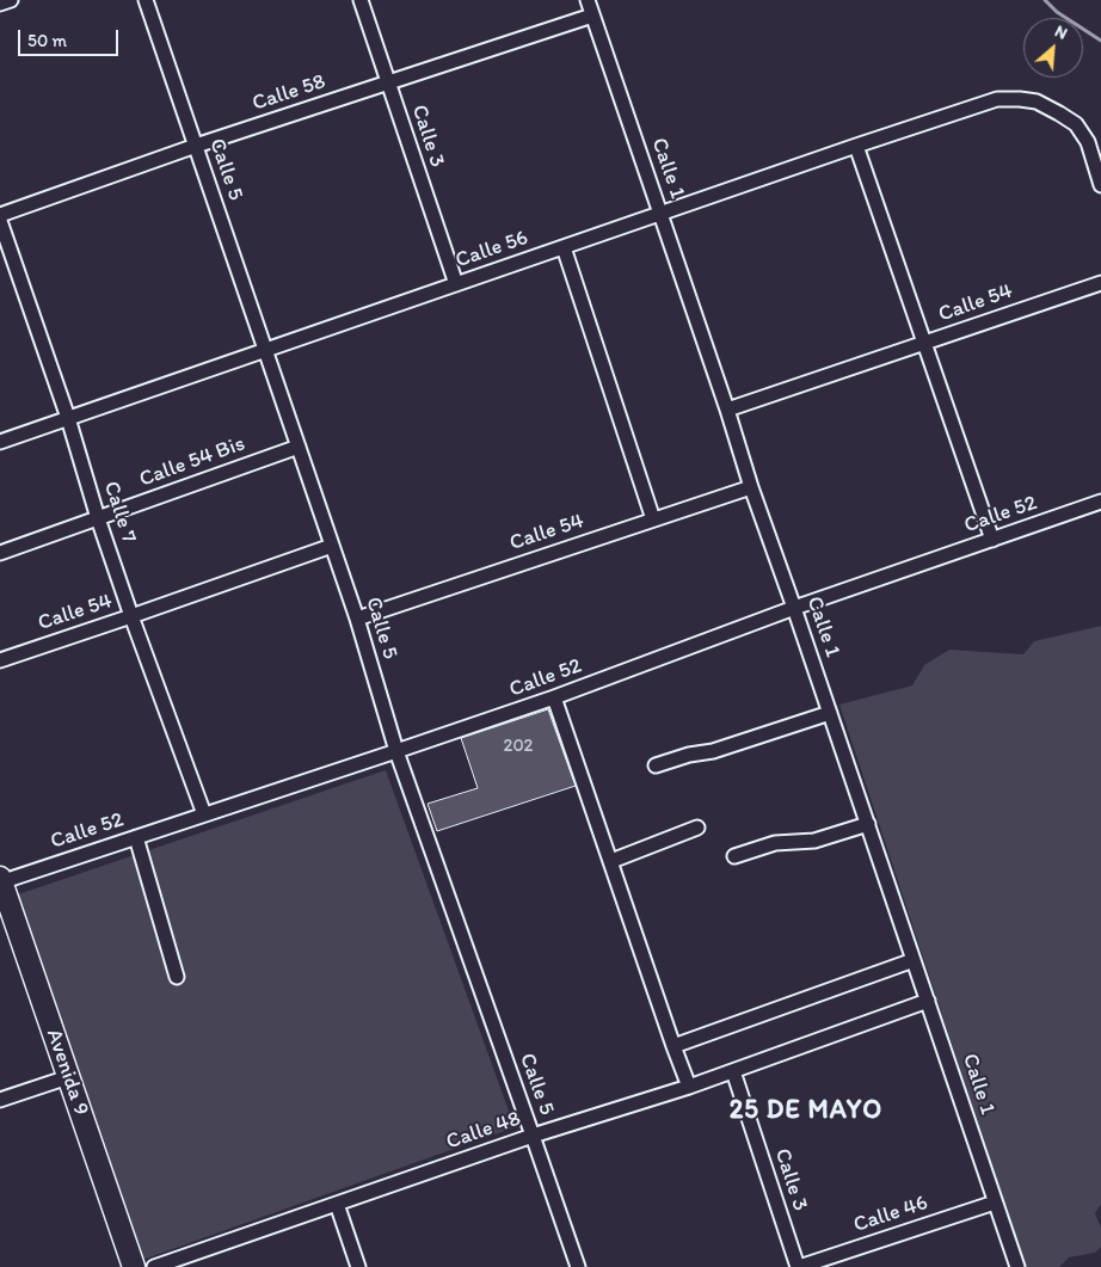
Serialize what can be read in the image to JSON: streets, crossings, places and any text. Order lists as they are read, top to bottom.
{
  "streets": {
    "main road": ["Avenida 9"],
    "street": [
      "Calle 58",
      "Calle 3",
      "Calle 1",
      "Calle 5",
      "Calle 56",
      "Calle 54",
      "Calle 54 Bis",
      "Calle 7",
      "Calle 52",
      "Calle 48",
      "Calle 46"
    ]
  },
  "crossings": [
    ["Calle 58", "Calle 3"],
    ["Calle 58", "Calle 1"],
    ["Calle 58", "Calle 5"],
    ["Calle 3", "Calle 56"],
    ["Calle 3", "Calle 48"],
    ["Calle 3", "Calle 46"],
    ["Calle 1", "Calle 56"],
    ["Calle 1", "Calle 54"],
    ["Calle 1", "Calle 52"],
    ["Calle 1", "Calle 48"],
    ["Calle 1", "Calle 46"],
    ["Calle 5", "Calle 56"],
    ["Calle 5", "Calle 54"],
    ["Calle 5", "Calle 54 Bis"],
    ["Calle 5", "Calle 52"],
    ["Calle 5", "Calle 48"],
    ["Calle 56", "Calle 7"],
    ["Calle 54", "Calle 7"],
    ["Calle 54 Bis", "Calle 7"],
    ["Calle 7", "Calle 52"],
    ["Calle 52", "Avenida 9"]
  ],
  "districts": ["25 DE MAYO"],
  "house_numbers": ["202"],
  "scale_bar": "50 m",
  "north": "top right"
}
